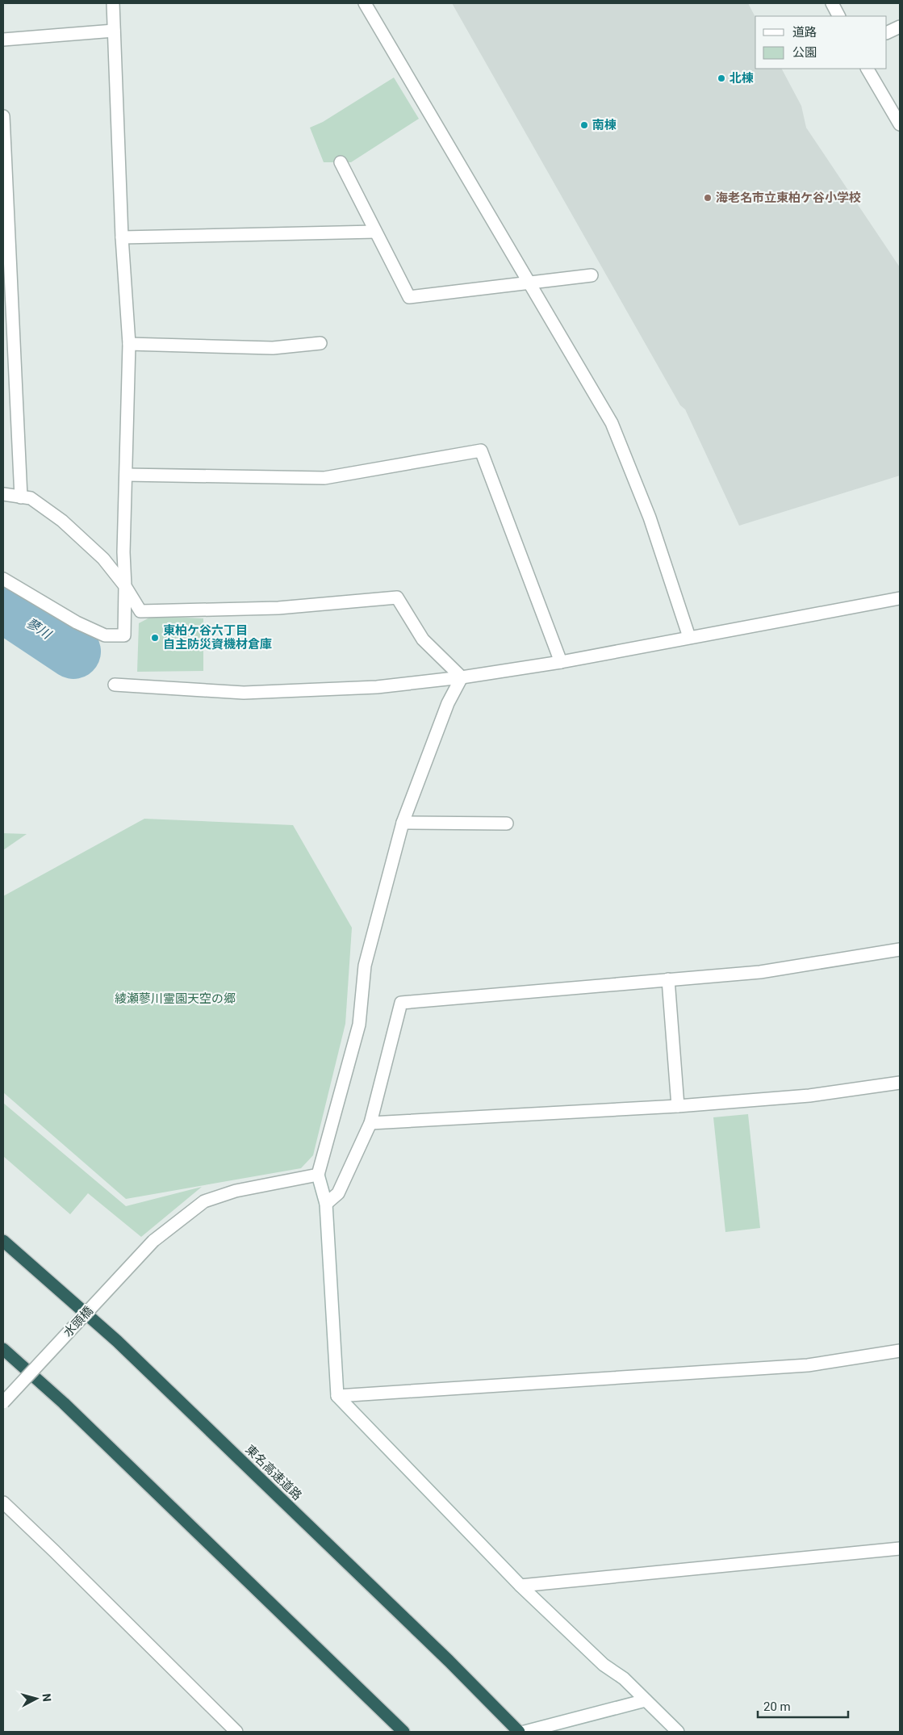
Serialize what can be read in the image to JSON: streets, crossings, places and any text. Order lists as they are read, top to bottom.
{
  "streets": {
    "highway": ["東名高速道路"],
    "street": ["水頭橋"]
  },
  "water": ["蓼川"],
  "parks": ["綾瀬蓼川霊園天空の郷"],
  "places": [
    "北棟",
    "南棟",
    "海老名市立東柏ケ谷小学校",
    "東柏ケ谷六丁目 自主防災資機材倉庫"
  ],
  "legend": ["道路", "公園"],
  "scale_bar": "20 m",
  "north": "right"
}
